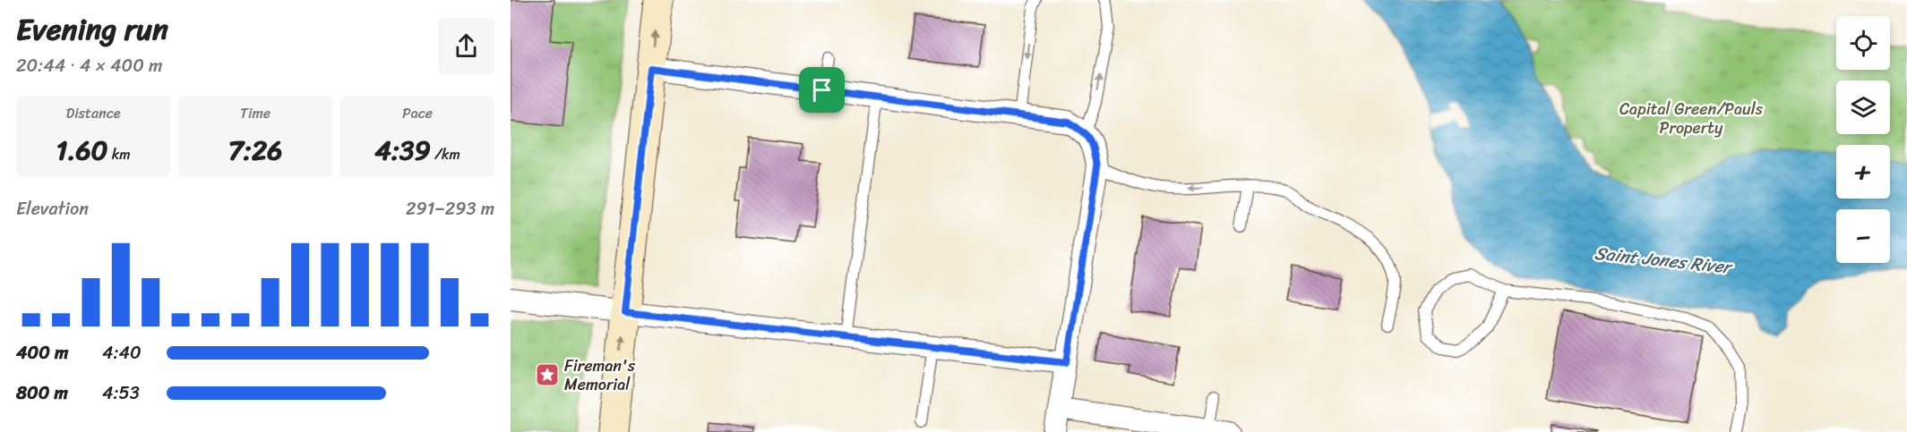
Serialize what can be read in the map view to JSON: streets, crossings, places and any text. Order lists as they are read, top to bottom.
{
  "water": ["Saint Jones River"],
  "parks": ["Capital Green/Pauls Property"],
  "places": {
    "place": ["Fireman's Memorial"]
  },
  "page": {
    "heading": ["Evening run", "20:44 · 4 × 400 m"],
    "map_buttons": ["+", "−"],
    "stats": [
      ["Distance", "1.60 km"],
      ["Time", "7:26"],
      ["Pace", "4:39 /km"]
    ],
    "chart": ["Elevation", "291–293 m"],
    "list": [
      {
        "name": "400 m",
        "note": "4:40"
      },
      {
        "name": "800 m",
        "note": "4:53"
      }
    ]
  }
}
